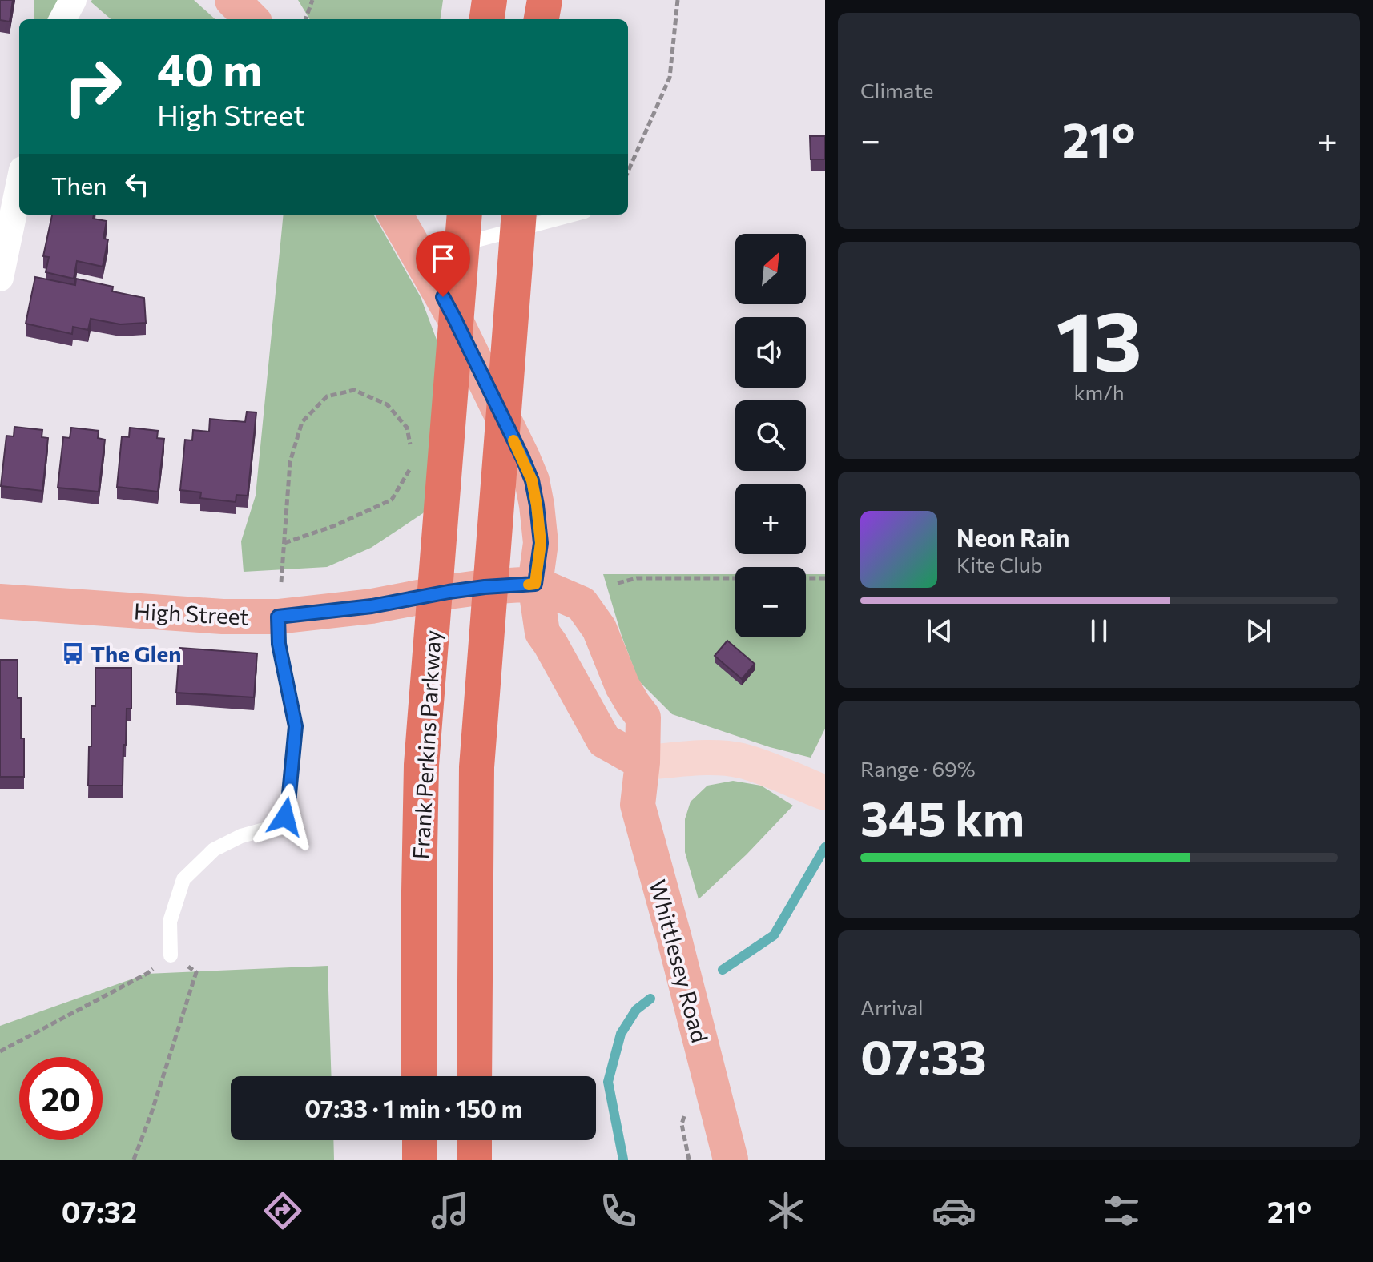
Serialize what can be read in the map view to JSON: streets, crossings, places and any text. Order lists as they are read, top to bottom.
{
  "streets": {
    "highway": ["Frank Perkins Parkway"],
    "main road": ["High Street", "Whittlesey Road"]
  },
  "crossings": [
    ["High Street", "Whittlesey Road"]
  ],
  "places": {
    "bus stop": ["The Glen"]
  },
  "north": "top right",
  "page": {
    "tile": [
      "Climate",
      ["13", "km/h"],
      ["Range · 69%", "345 km"],
      ["Arrival", "07:33"]
    ],
    "turn": ["40 m", "High Street"],
    "heat": ["−", "21°", "+"],
    "then": "Then",
    "map_buttons": ["+", "−"],
    "song": ["Neon Rain", "Kite Club"],
    "limit": "20",
    "trip": "07:33 · 1 min · 150 m",
    "tabs": ["07:32", "21°"]
  }
}
